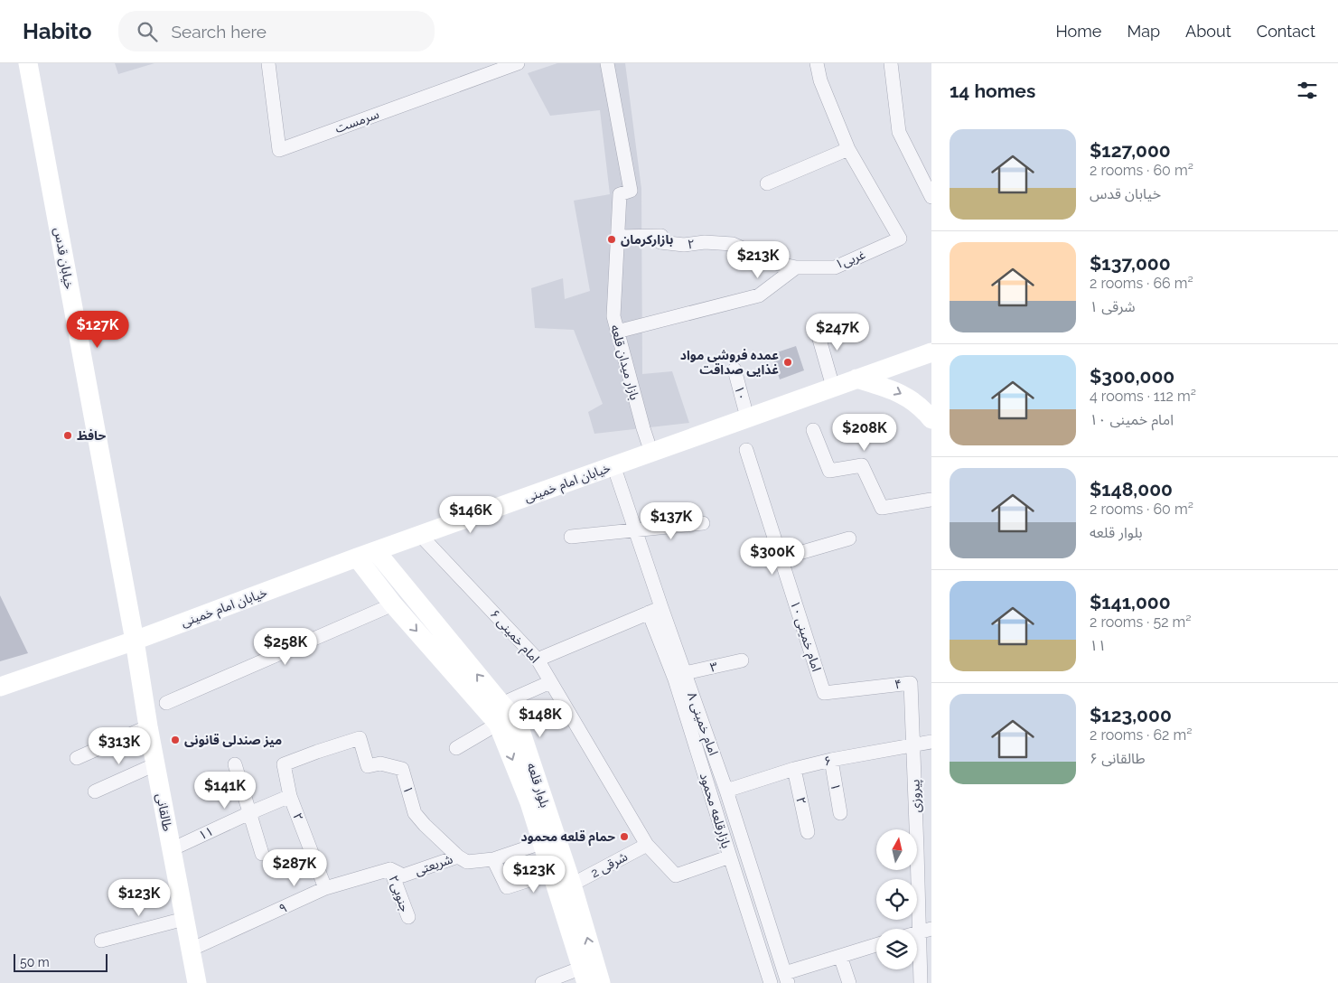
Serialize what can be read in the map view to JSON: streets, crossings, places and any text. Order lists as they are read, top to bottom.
{
  "streets": {
    "main road": [
      "خیابان قدس",
      "خیابان امام خمینی",
      "بلوار قلعه",
      "طالقانی"
    ],
    "street": [
      "سرمست",
      "۲",
      "غربی۱",
      "بازار میدان قلعه",
      "۱۰",
      "امام خمینی ۶",
      "امام خمینی ۱۰",
      "۳",
      "۴",
      "امام خمینی ۸",
      "۶",
      "۱",
      "پیروزی",
      "بازارقلعه محمود",
      "۱۱",
      "شریعتی",
      "2 شرقی",
      "جنوبی۲",
      "۹"
    ]
  },
  "crossings": [
    ["۲", "غربی۱"],
    ["۲", "بازار میدان قلعه"],
    ["۲", "۶"],
    ["۲", "۱"],
    ["۲", "۱۱"],
    ["۲", "۹"],
    ["خیابان قدس", "خیابان امام خمینی"],
    ["خیابان قدس", "طالقانی"],
    ["بازار میدان قلعه", "خیابان امام خمینی"],
    ["۱۰", "خیابان امام خمینی"],
    ["خیابان امام خمینی", "امام خمینی ۶"],
    ["خیابان امام خمینی", "امام خمینی ۸"],
    ["خیابان امام خمینی", "بلوار قلعه"],
    ["خیابان امام خمینی", "طالقانی"],
    ["امام خمینی ۶", "بازارقلعه محمود"],
    ["امام خمینی ۶", "2 شرقی"],
    ["امام خمینی ۱۰", "۴"],
    ["۳", "امام خمینی ۸"],
    ["۴", "۶"],
    ["۴", "پیروزی"],
    ["امام خمینی ۸", "۶"],
    ["۶", "۱"],
    ["۶", "پیروزی"],
    ["بلوار قلعه", "شریعتی"],
    ["بلوار قلعه", "2 شرقی"],
    ["۱", "شریعتی"],
    ["طالقانی", "۱۱"],
    ["طالقانی", "۹"],
    ["شریعتی", "جنوبی۲"],
    ["شریعتی", "۹"],
    ["جنوبی۲", "۹"]
  ],
  "places": [
    "بازارکرمان",
    "عمده فروشی مواد غذایی صداقت",
    "حافظ",
    "میز صندلی قانونی",
    "حمام قلعه محمود"
  ],
  "scale_bar": "50 m",
  "north": "top",
  "page": {
    "header": "Habito",
    "search": "Search here",
    "nav": [
      "Home",
      "Map",
      "About",
      "Contact"
    ],
    "heading": "14 homes",
    "list": [
      {
        "name": "$127,000",
        "note": "2 rooms · 60 m² · خیابان قدس"
      },
      {
        "name": "$137,000",
        "note": "2 rooms · 66 m² · ۱ شرقی"
      },
      {
        "name": "$300,000",
        "note": "4 rooms · 112 m² · امام خمینی ۱۰"
      },
      {
        "name": "$148,000",
        "note": "2 rooms · 60 m² · بلوار قلعه"
      },
      {
        "name": "$141,000",
        "note": "2 rooms · 52 m² · ۱۱"
      },
      {
        "name": "$123,000",
        "note": "2 rooms · 62 m² · طالقانی ۶"
      }
    ],
    "price": [
      "$213K",
      "$127K",
      "$247K",
      "$208K",
      "$146K",
      "$137K",
      "$300K",
      "$258K",
      "$148K",
      "$313K",
      "$141K",
      "$287K",
      "$123K",
      "$123K"
    ],
    "scale": "50 m"
  }
}
